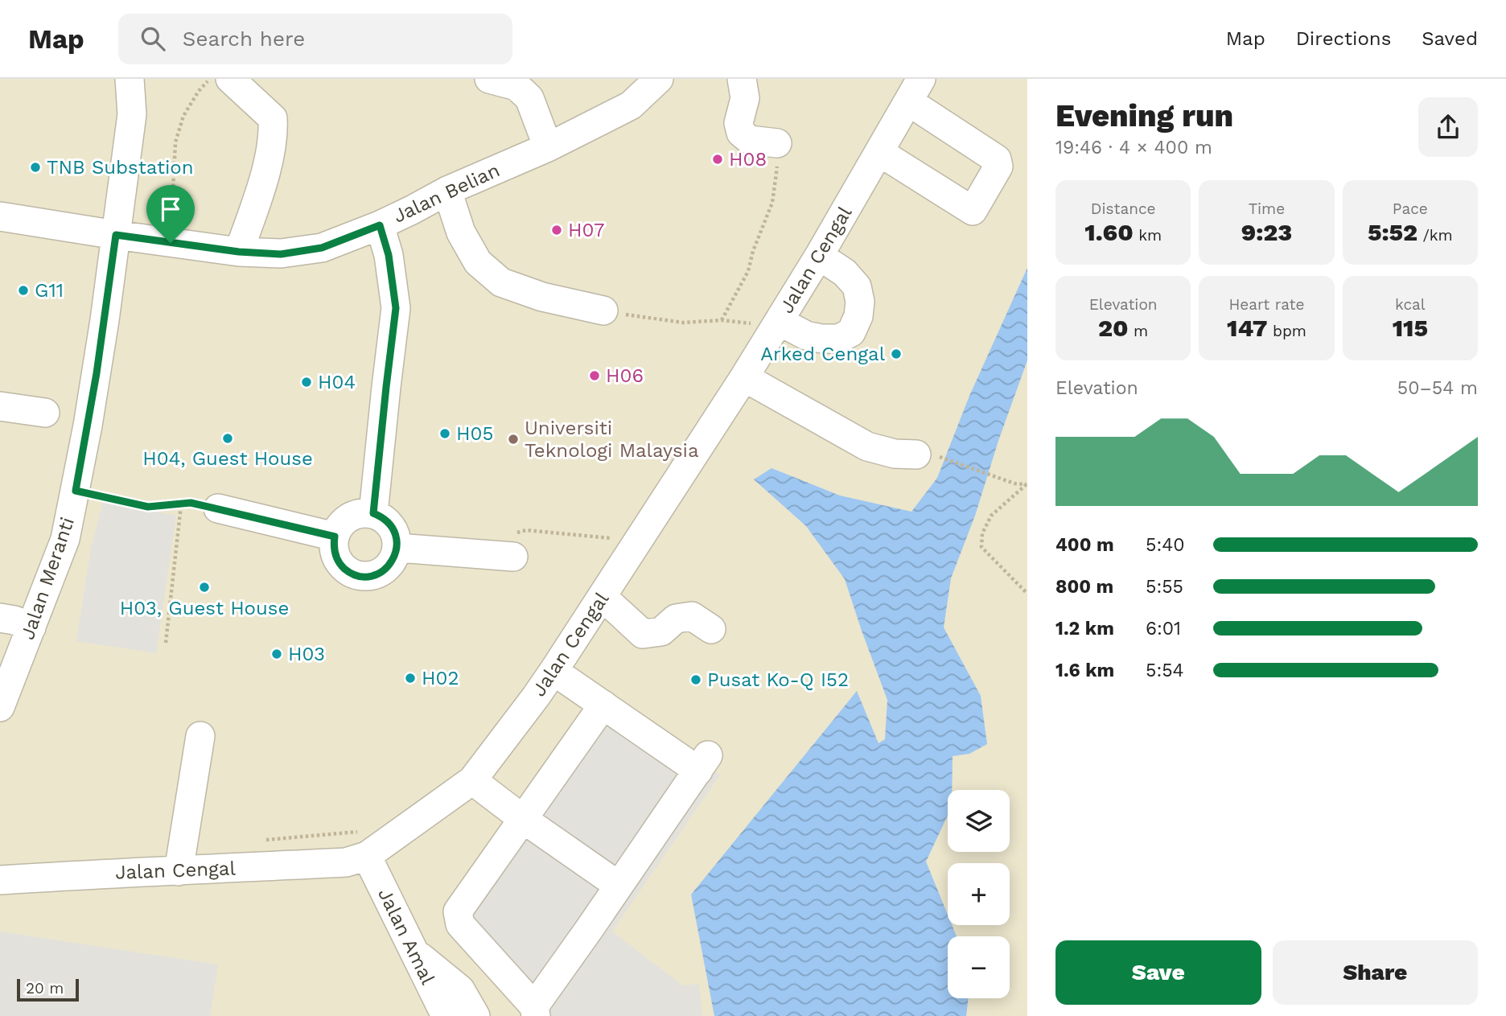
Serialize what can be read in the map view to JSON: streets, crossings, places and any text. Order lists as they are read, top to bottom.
{
  "streets": {
    "street": [
      "Jalan Belian",
      "Jalan Cengal",
      "Jalan Meranti",
      "Jalan Amal"
    ]
  },
  "crossings": [
    ["Jalan Belian", "Jalan Meranti"],
    ["Jalan Cengal", "Jalan Amal"]
  ],
  "places": [
    "H08",
    "TNB Substation",
    "H07",
    "G11",
    "Arked Cengal",
    "H06",
    "H04",
    "H05",
    "H04, Guest House",
    "Universiti Teknologi Malaysia",
    "H03, Guest House",
    "H03",
    "H02",
    "Pusat Ko-Q I52"
  ],
  "scale_bar": "20 m",
  "page": {
    "header": "Map",
    "search": "Search here",
    "nav": ["Map", "Directions", "Saved"],
    "heading": ["Evening run", "19:46 · 4 × 400 m"],
    "stats": [
      ["Distance", "1.60 km"],
      ["Time", "9:23"],
      ["Pace", "5:52 /km"],
      ["Elevation", "20 m"],
      ["Heart rate", "147 bpm"],
      ["kcal", "115"]
    ],
    "chart": ["Elevation", "50–54 m"],
    "list": [
      {
        "name": "400 m",
        "note": "5:40"
      },
      {
        "name": "800 m",
        "note": "5:55"
      },
      {
        "name": "1.2 km",
        "note": "6:01"
      },
      {
        "name": "1.6 km",
        "note": "5:54"
      }
    ],
    "map_buttons": ["+", "−"],
    "buttons": ["Save", "Share"],
    "scale": "20 m"
  }
}
